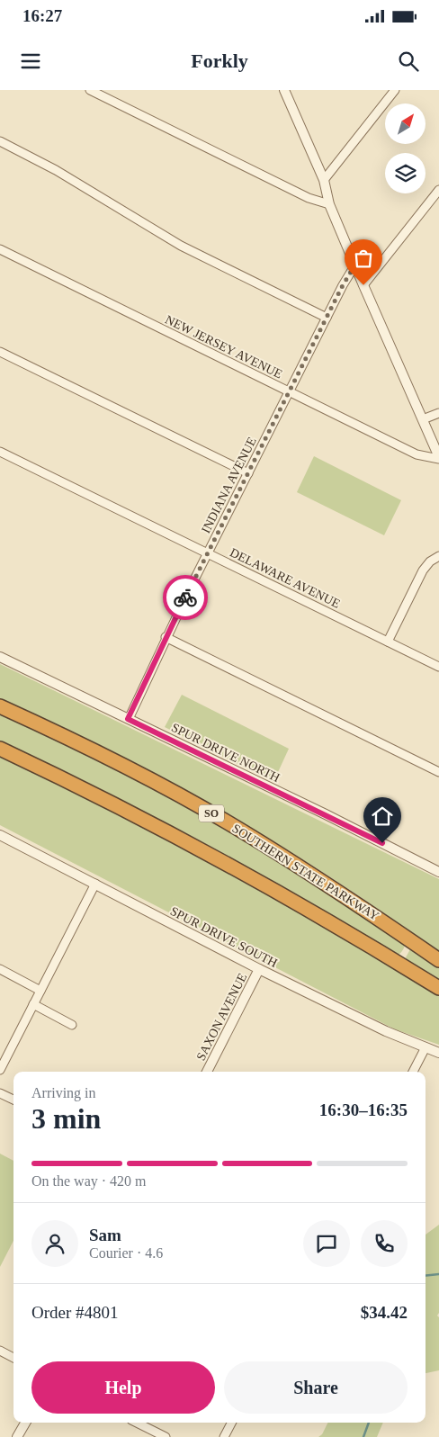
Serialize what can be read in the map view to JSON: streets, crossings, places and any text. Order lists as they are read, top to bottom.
{
  "streets": {
    "highway": ["SO", "SOUTHERN STATE PARKWAY"],
    "street": [
      "NEW JERSEY AVENUE",
      "INDIANA AVENUE",
      "DELAWARE AVENUE",
      "SPUR DRIVE NORTH",
      "SPUR DRIVE SOUTH",
      "SAXON AVENUE"
    ]
  },
  "crossings": [
    ["NEW JERSEY AVENUE", "INDIANA AVENUE"],
    ["INDIANA AVENUE", "DELAWARE AVENUE"],
    ["INDIANA AVENUE", "SPUR DRIVE NORTH"],
    ["SPUR DRIVE SOUTH", "SAXON AVENUE"]
  ],
  "north": "top right",
  "page": {
    "status": "16:27",
    "header": "Forkly",
    "heading": ["3 min", "Arriving in", "16:30–16:35"],
    "panel": [
      "Sam",
      "Courier · 4.6",
      "Order #4801",
      "$34.42"
    ],
    "bar": "On the way · 420 m",
    "buttons": ["Help", "Share"]
  }
}
